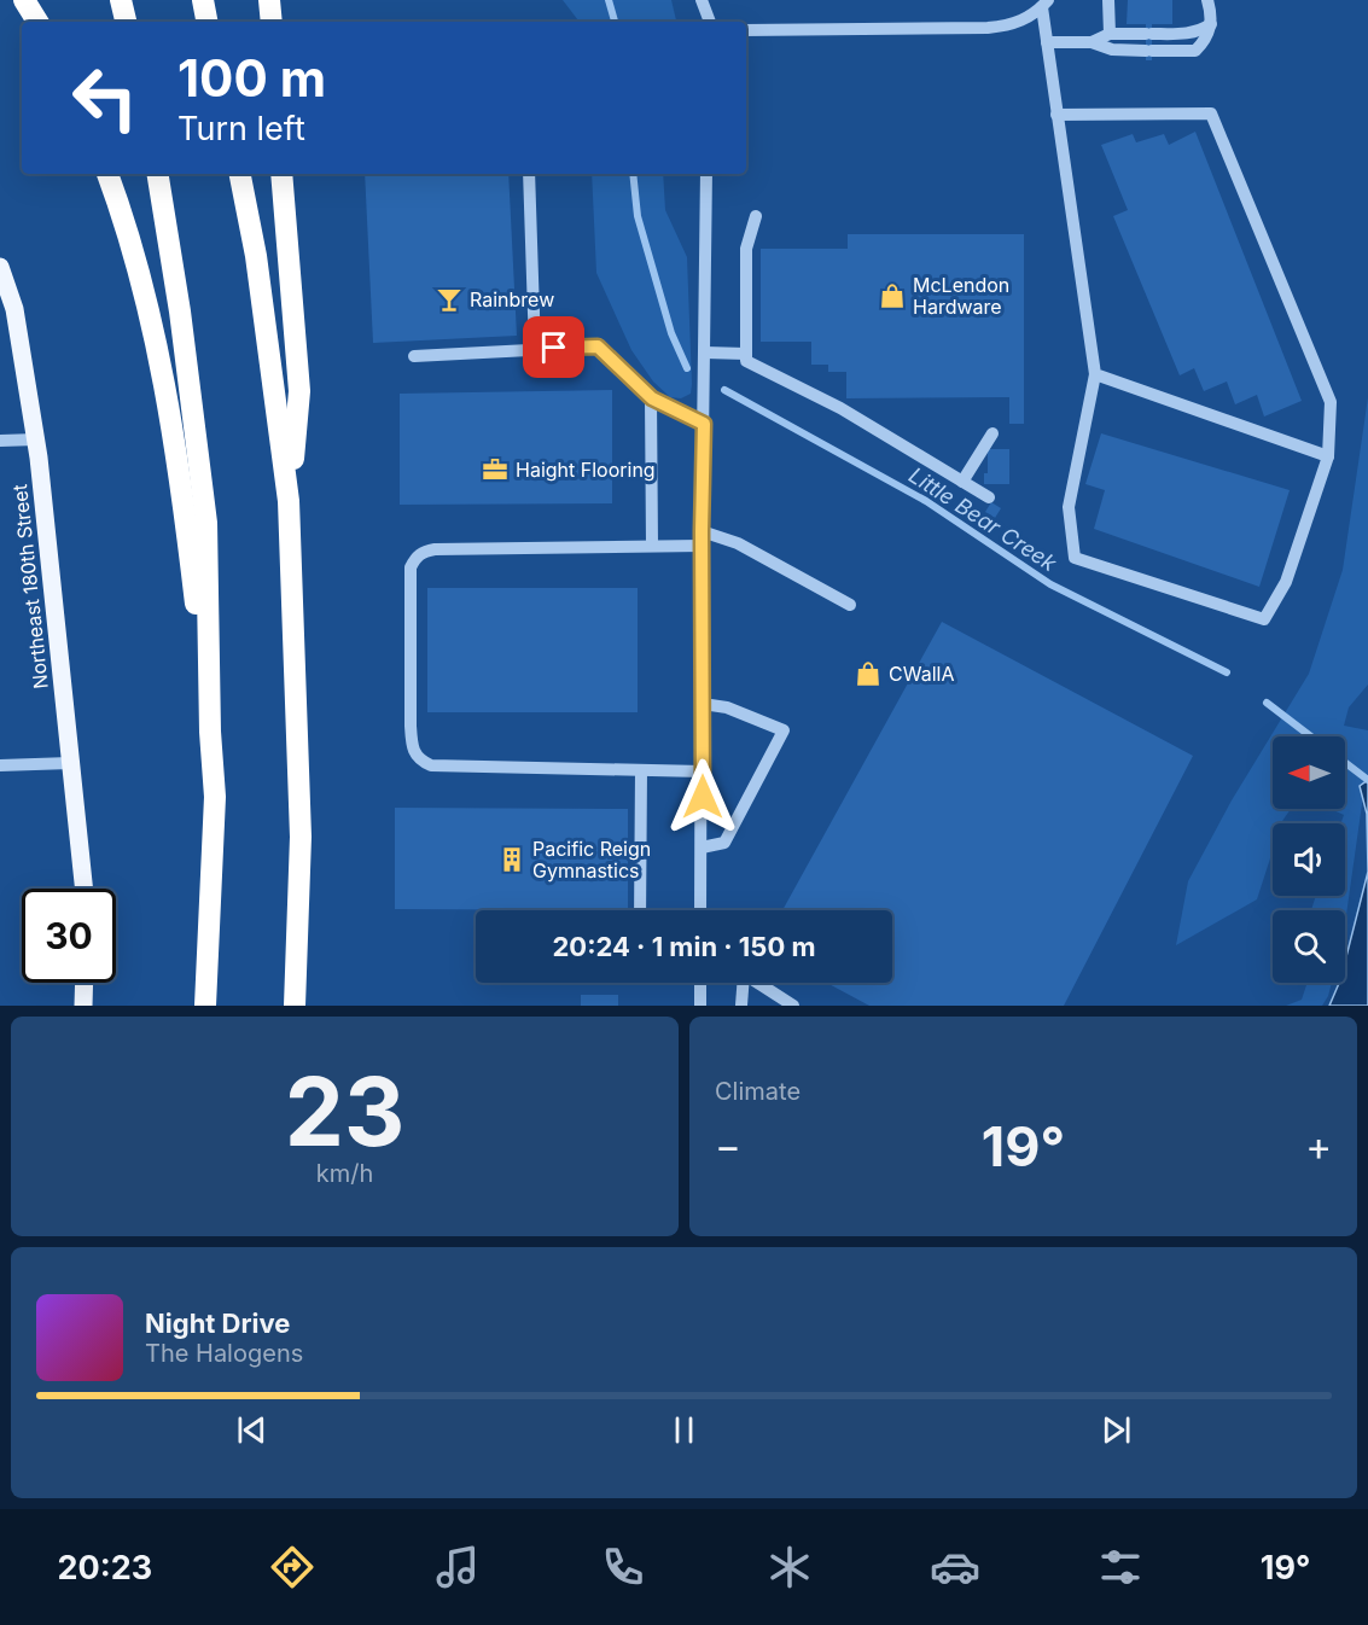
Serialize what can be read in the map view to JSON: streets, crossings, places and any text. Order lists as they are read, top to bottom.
{
  "streets": {
    "main road": ["Northeast 180th Street"]
  },
  "water": ["Little Bear Creek"],
  "places": {
    "shop": ["McLendon Hardware", "CWallA"],
    "bar": ["Rainbrew"],
    "office": ["Haight Flooring"],
    "building": ["Pacific Reign Gymnastics"]
  },
  "north": "left",
  "page": {
    "turn": ["100 m", "Turn left"],
    "limit": "30",
    "trip": "20:24 · 1 min · 150 m",
    "tile": [
      ["23", "km/h"],
      "Climate"
    ],
    "heat": ["−", "19°", "+"],
    "song": ["Night Drive", "The Halogens"],
    "tabs": ["20:23", "19°"]
  }
}
